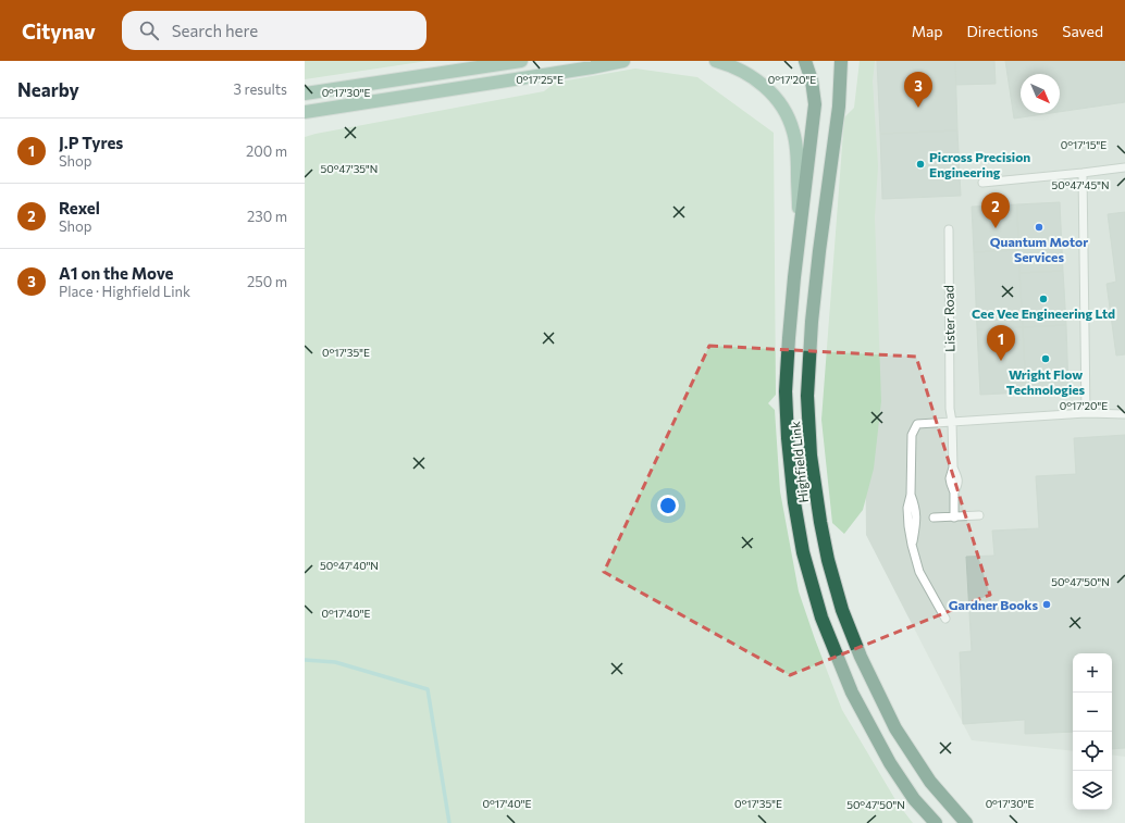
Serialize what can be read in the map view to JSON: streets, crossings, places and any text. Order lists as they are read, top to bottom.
{
  "streets": {
    "highway": ["Highfield Link"],
    "lane": ["Lister Road"]
  },
  "places": [
    "Picross Precision Engineering",
    "Quantum Motor Services",
    "Cee Vee Engineering Ltd",
    "Wright Flow Technologies",
    "Gardner Books"
  ],
  "north": "bottom right",
  "page": {
    "header": "Citynav",
    "search": "Search here",
    "nav": ["Map", "Directions", "Saved"],
    "heading": ["Nearby", "3 results"],
    "pins": ["3", "2", "1"],
    "list": [
      {
        "mark": "1",
        "name": "J.P Tyres",
        "note": "Shop",
        "value": "200 m"
      },
      {
        "mark": "2",
        "name": "Rexel",
        "note": "Shop",
        "value": "230 m"
      },
      {
        "mark": "3",
        "name": "A1 on the Move",
        "note": "Place · Highfield Link",
        "value": "250 m"
      }
    ],
    "map_buttons": ["+", "−"]
  },
  "coordinates": [
    "0°17'25\"E",
    "0°17'20\"E",
    "0°17'30\"E",
    "0°17'15\"E",
    "50°47'35\"N",
    "50°47'45\"N",
    "0°17'35\"E",
    "50°47'40\"N",
    "50°47'50\"N",
    "0°17'40\"E"
  ]
}
